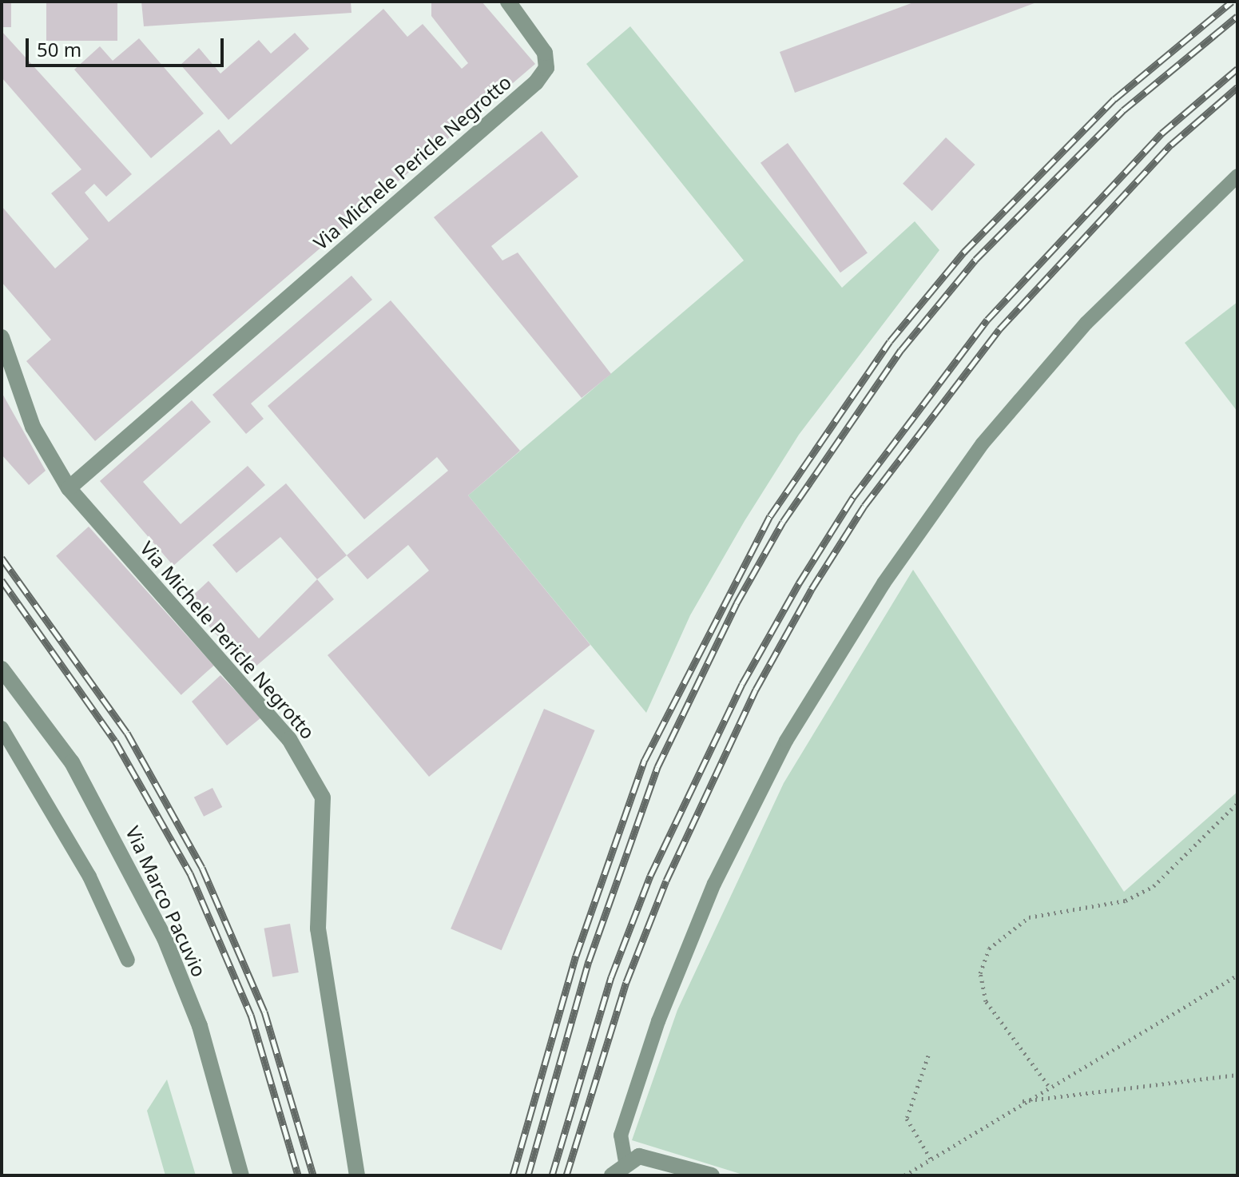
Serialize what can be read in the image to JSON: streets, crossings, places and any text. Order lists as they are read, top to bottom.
{
  "streets": {
    "street": ["Via Michele Pericle Negrotto", "Via Marco Pacuvio"]
  },
  "scale_bar": "50 m"
}
